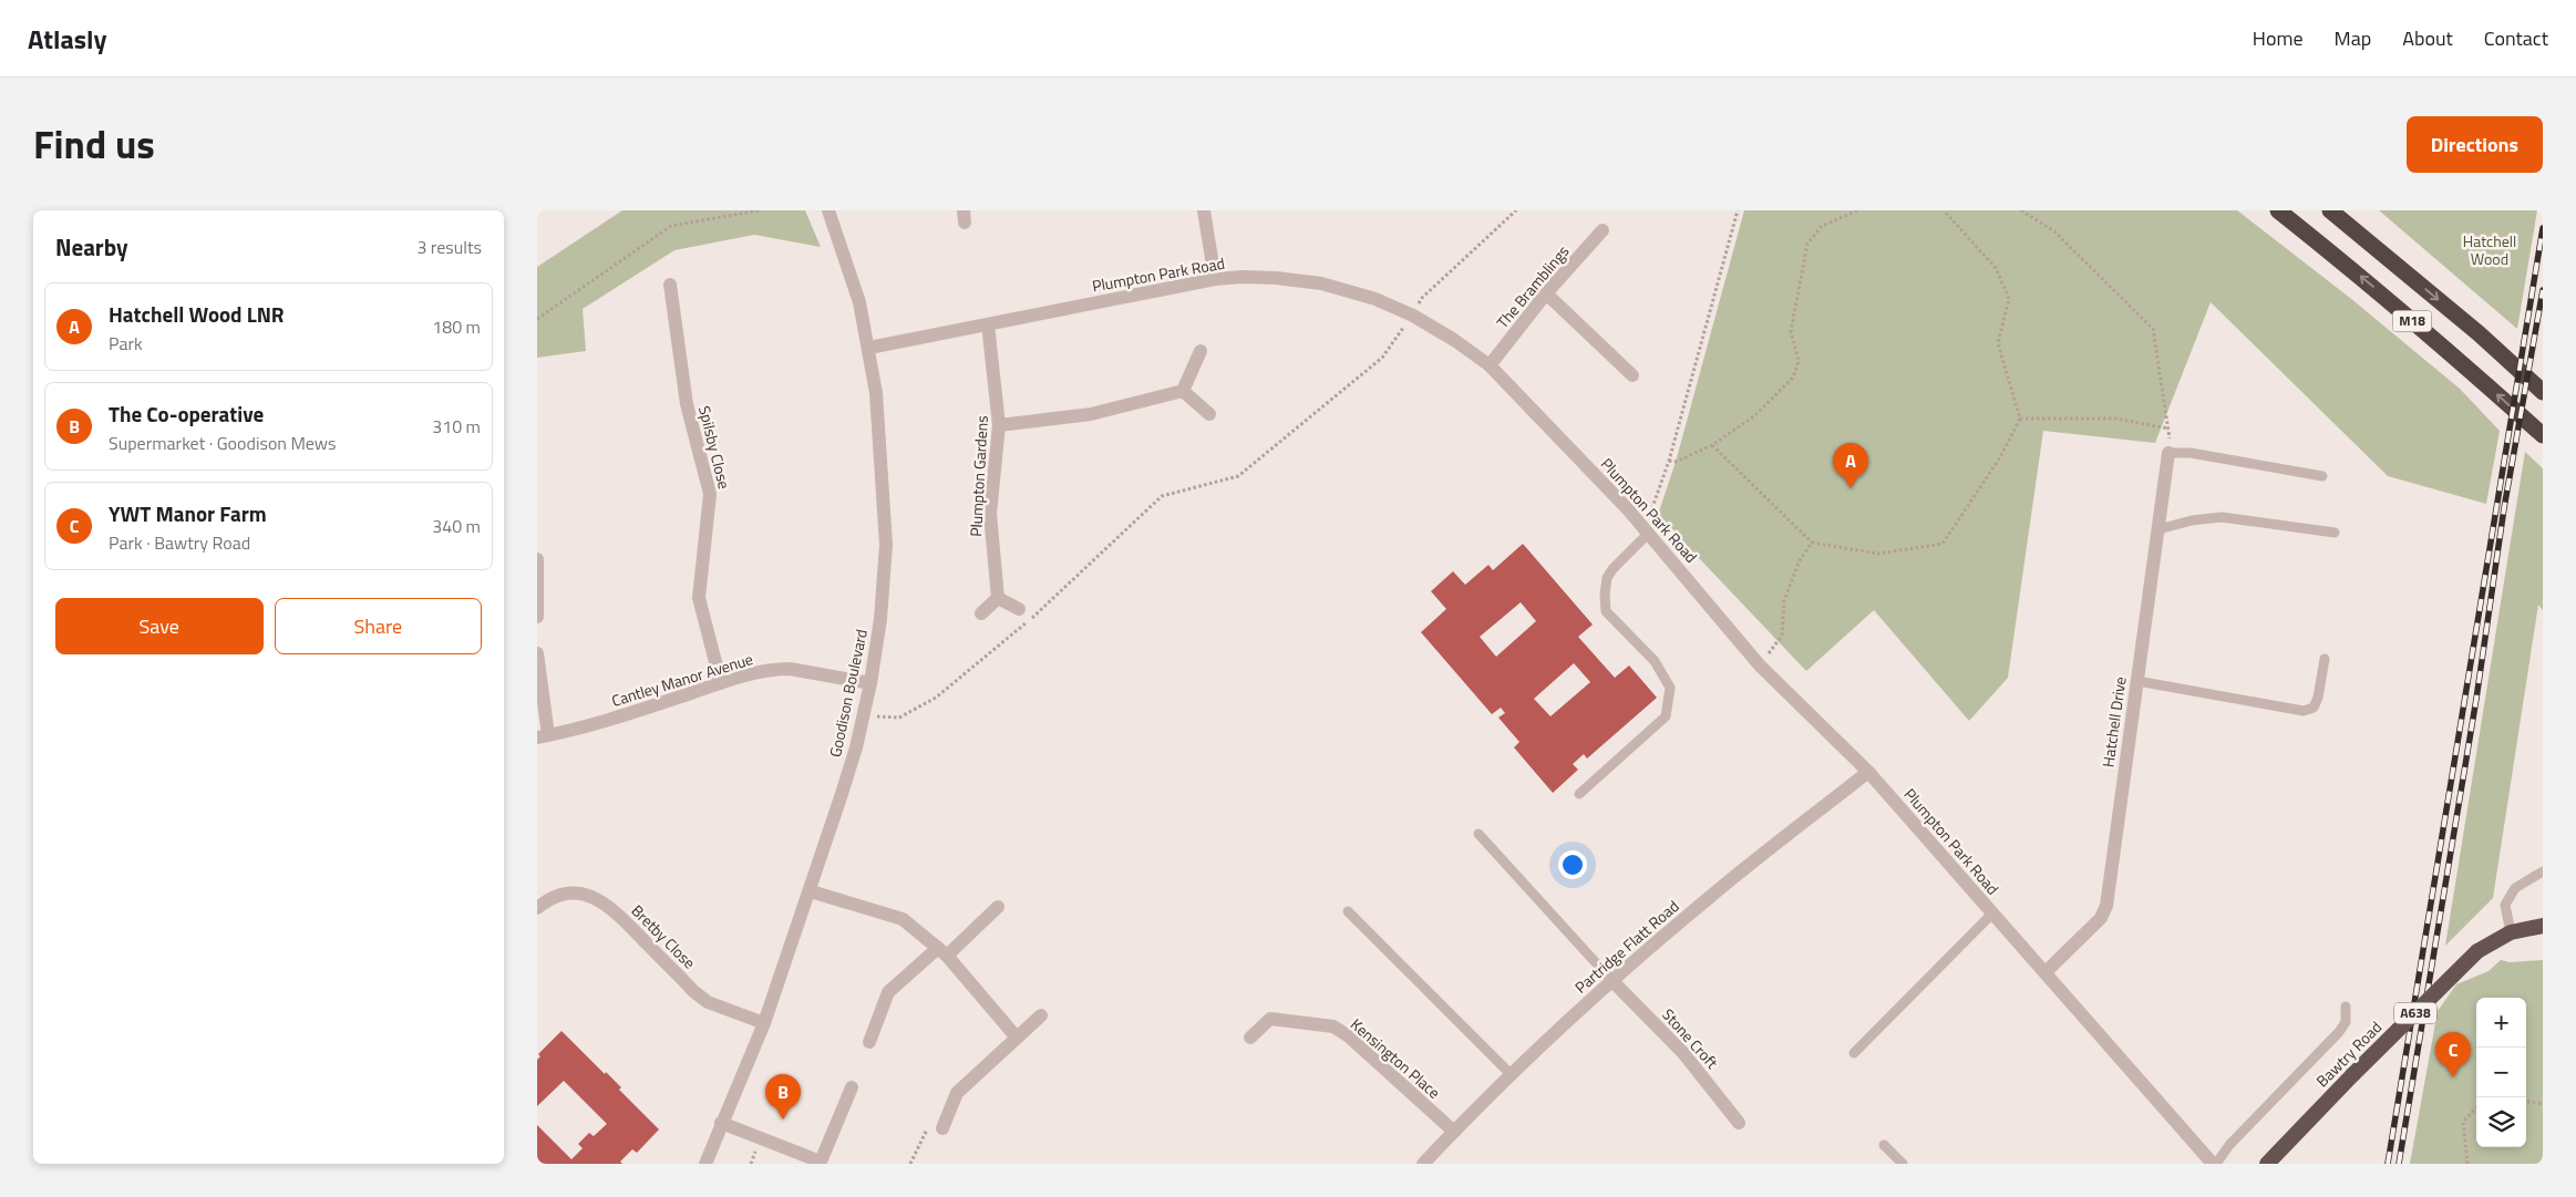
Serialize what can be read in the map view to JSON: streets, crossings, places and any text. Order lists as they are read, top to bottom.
{
  "streets": {
    "highway": ["M18", "A638", "Bawtry Road"],
    "street": [
      "Plumpton Park Road",
      "The Bramblings",
      "Spilsby Close",
      "Plumpton Gardens",
      "Cantley Manor Avenue",
      "Goodison Boulevard",
      "Hatchell Drive",
      "Bretby Close",
      "Partridge Flatt Road",
      "Stone Croft",
      "Kensington Place"
    ]
  },
  "crossings": [
    ["Plumpton Park Road", "The Bramblings"],
    ["Plumpton Park Road", "Plumpton Gardens"],
    ["Plumpton Park Road", "Goodison Boulevard"],
    ["Plumpton Park Road", "Hatchell Drive"],
    ["Plumpton Park Road", "Partridge Flatt Road"],
    ["Spilsby Close", "Cantley Manor Avenue"],
    ["Cantley Manor Avenue", "Goodison Boulevard"],
    ["Goodison Boulevard", "Bretby Close"],
    ["Partridge Flatt Road", "Stone Croft"],
    ["Partridge Flatt Road", "Kensington Place"]
  ],
  "parks": ["Hatchell Wood"],
  "page": {
    "header": "Atlasly",
    "nav": [
      "Home",
      "Map",
      "About",
      "Contact"
    ],
    "title": "Find us",
    "buttons": [
      "Directions",
      ["Save", "Share"]
    ],
    "heading": ["Nearby", "3 results"],
    "list": [
      {
        "mark": "A",
        "name": "Hatchell Wood LNR",
        "note": "Park",
        "value": "180 m"
      },
      {
        "mark": "B",
        "name": "The Co-operative",
        "note": "Supermarket · Goodison Mews",
        "value": "310 m"
      },
      {
        "mark": "C",
        "name": "YWT Manor Farm",
        "note": "Park · Bawtry Road",
        "value": "340 m"
      }
    ],
    "pins": ["A", "C", "B"],
    "map_buttons": ["+", "−"]
  }
}
